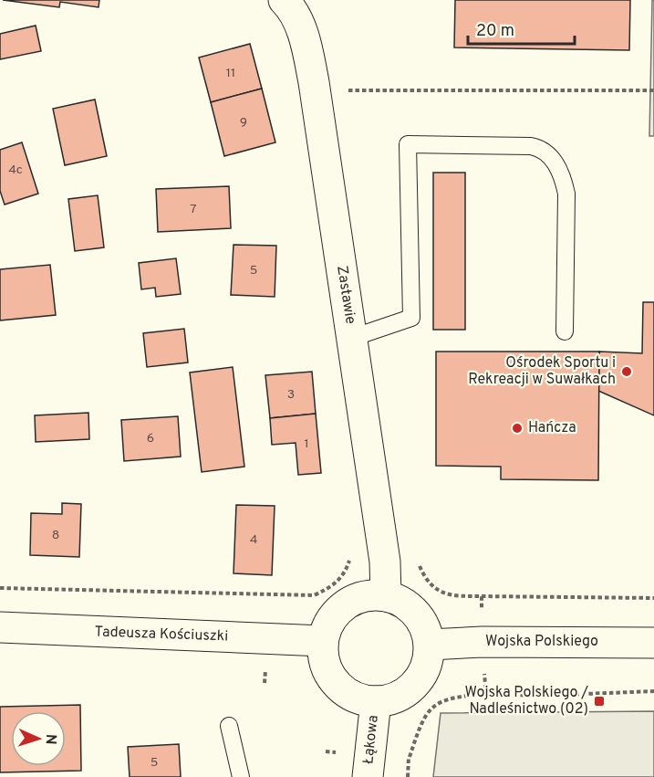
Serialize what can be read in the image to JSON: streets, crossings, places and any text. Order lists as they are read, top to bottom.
{
  "streets": {
    "street": [
      "Zastawie",
      "Tadeusza Kościuszki",
      "Wojska Polskiego",
      "Łąkowa"
    ]
  },
  "crossings": [
    ["Zastawie", "Tadeusza Kościuszki"],
    ["Zastawie", "Wojska Polskiego"],
    ["Zastawie", "Łąkowa"],
    ["Tadeusza Kościuszki", "Wojska Polskiego"],
    ["Tadeusza Kościuszki", "Łąkowa"],
    ["Wojska Polskiego", "Łąkowa"]
  ],
  "places": {
    "other": ["Ośrodek Sportu i Rekreacji w Suwałkach", "Hańcza"],
    "transit": ["Wojska Polskiego / Nadleśnictwo (02)"]
  },
  "house_numbers": [
    "11",
    "9",
    "4c",
    "7",
    "5",
    "3",
    "6",
    "1",
    "8",
    "4",
    "5"
  ],
  "scale_bar": "20 m",
  "north": "right"
}
